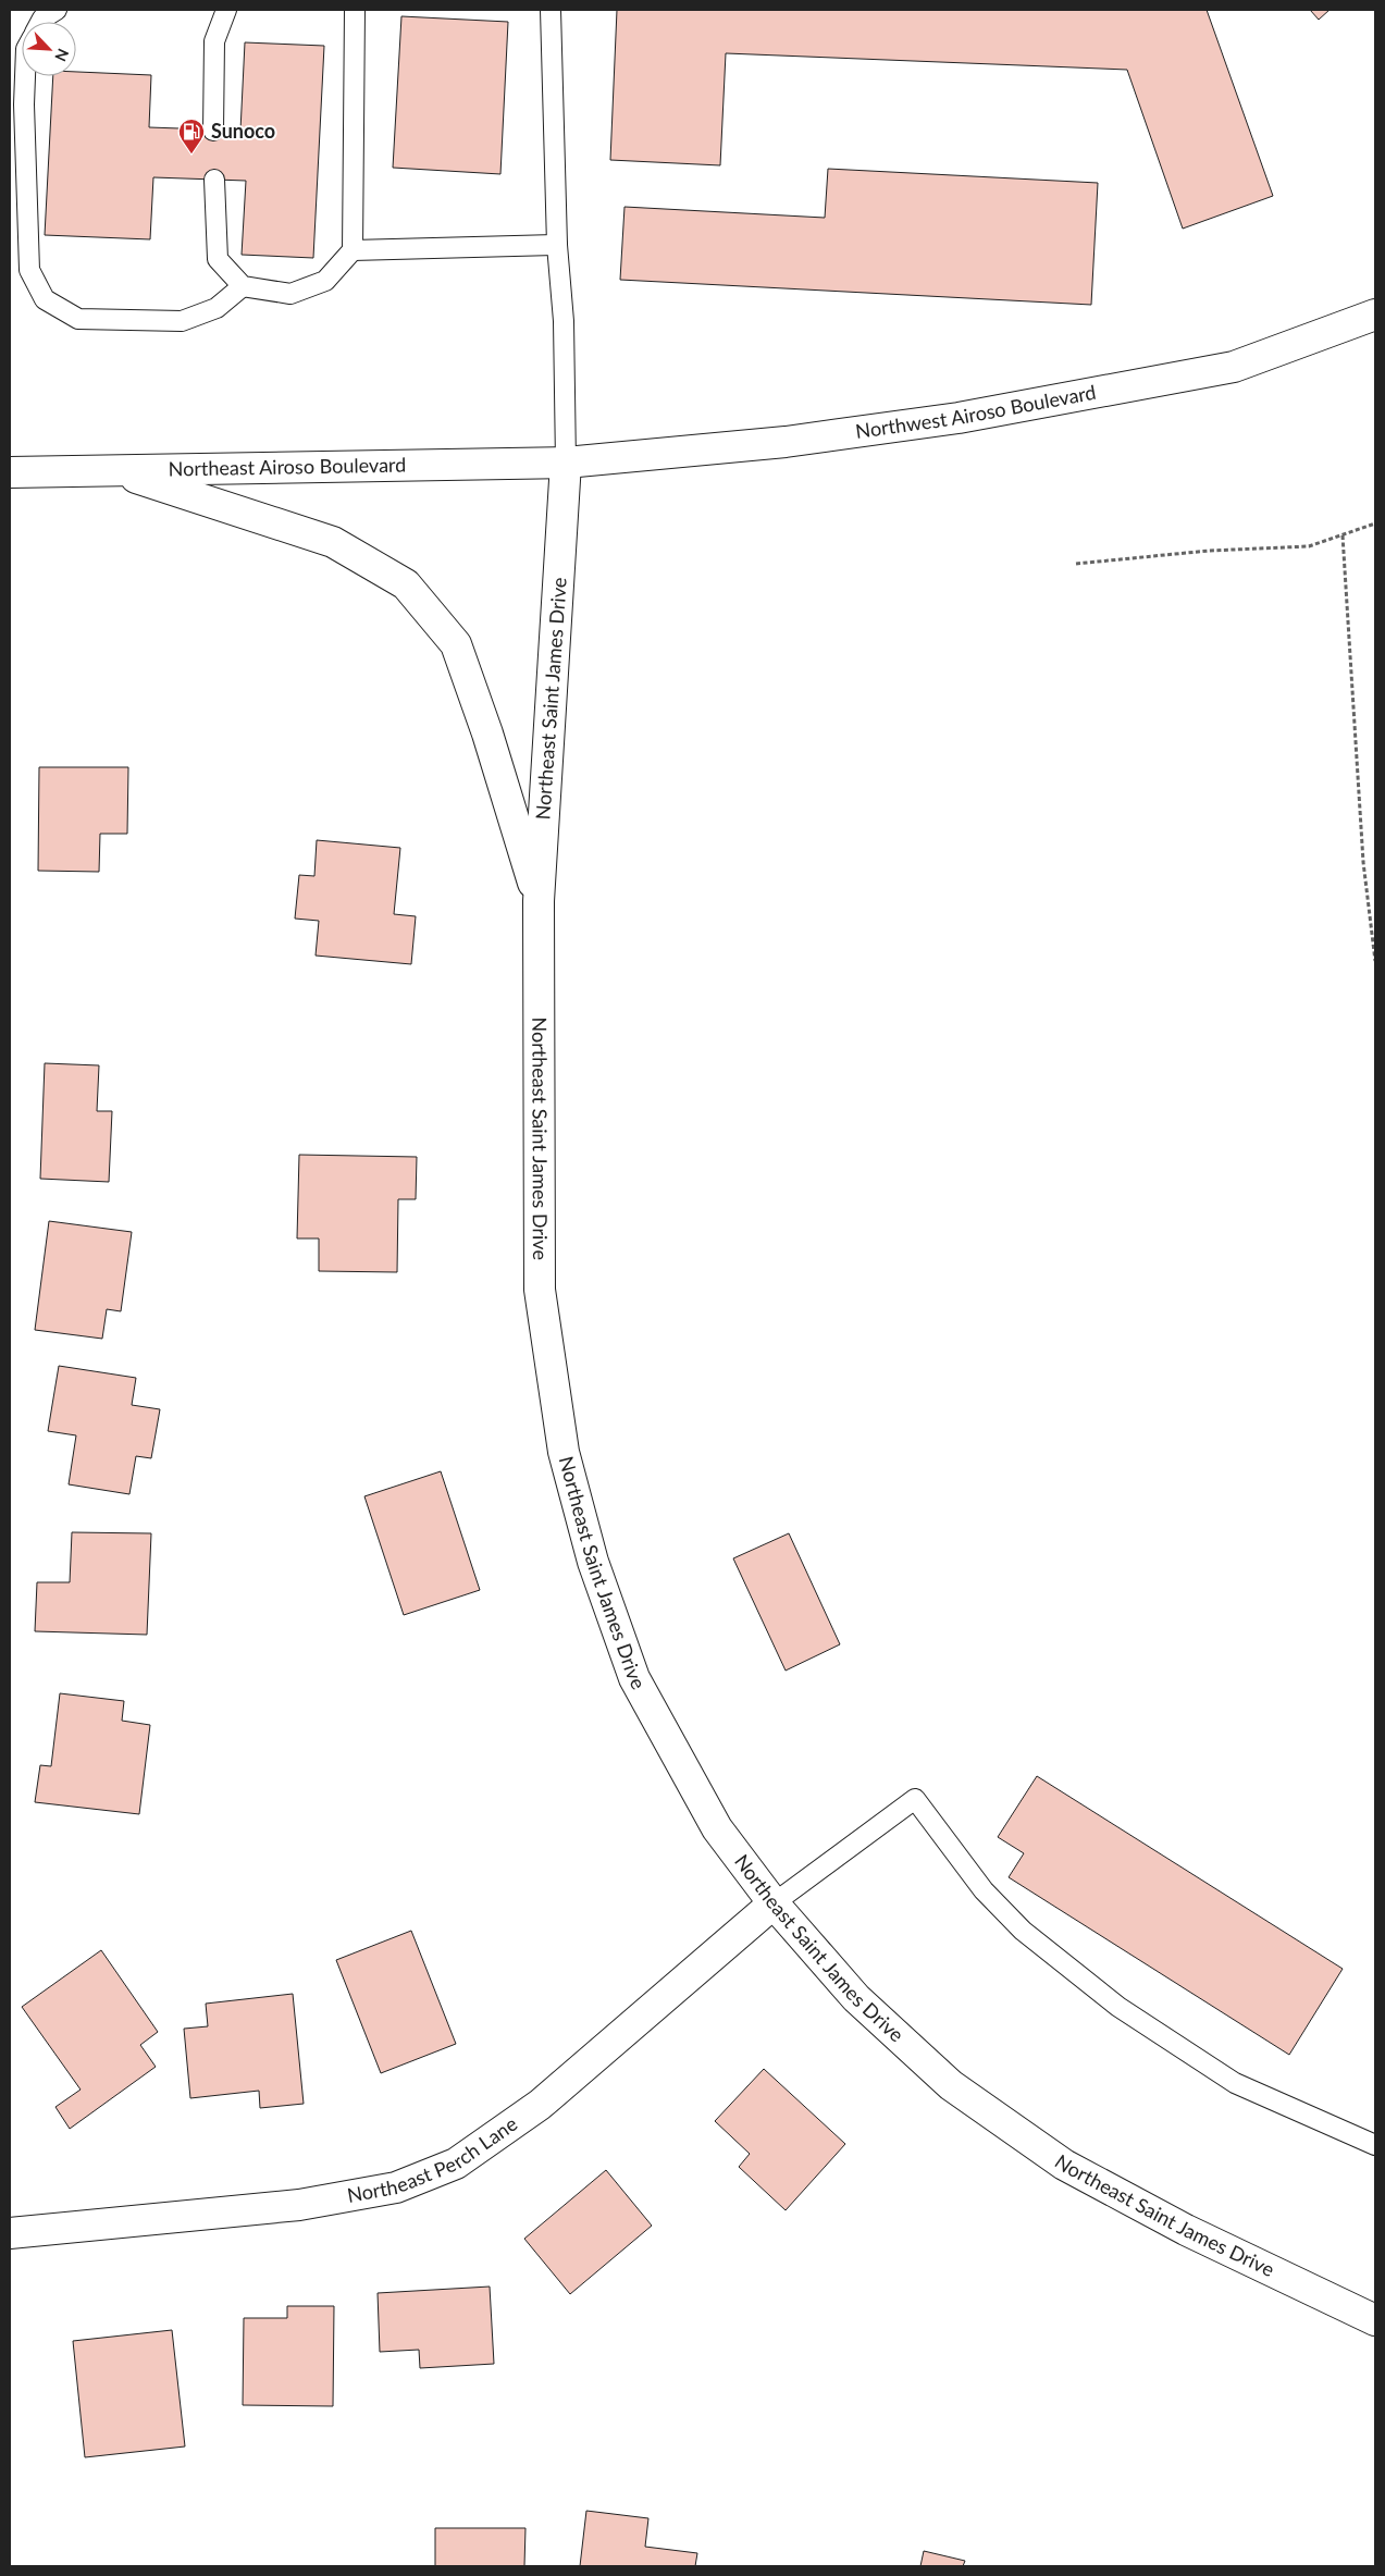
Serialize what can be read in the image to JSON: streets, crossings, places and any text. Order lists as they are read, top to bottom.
{
  "streets": {
    "main road": [
      "Northwest Airoso Boulevard",
      "Northeast Airoso Boulevard",
      "Northeast Saint James Drive",
      "Northeast Perch Lane"
    ]
  },
  "crossings": [
    ["Northwest Airoso Boulevard", "Northeast Airoso Boulevard"],
    ["Northwest Airoso Boulevard", "Northeast Saint James Drive"],
    ["Northeast Airoso Boulevard", "Northeast Saint James Drive"],
    ["Northeast Saint James Drive", "Northeast Perch Lane"]
  ],
  "places": {
    "fuel station": ["Sunoco"]
  },
  "north": "bottom right"
}
